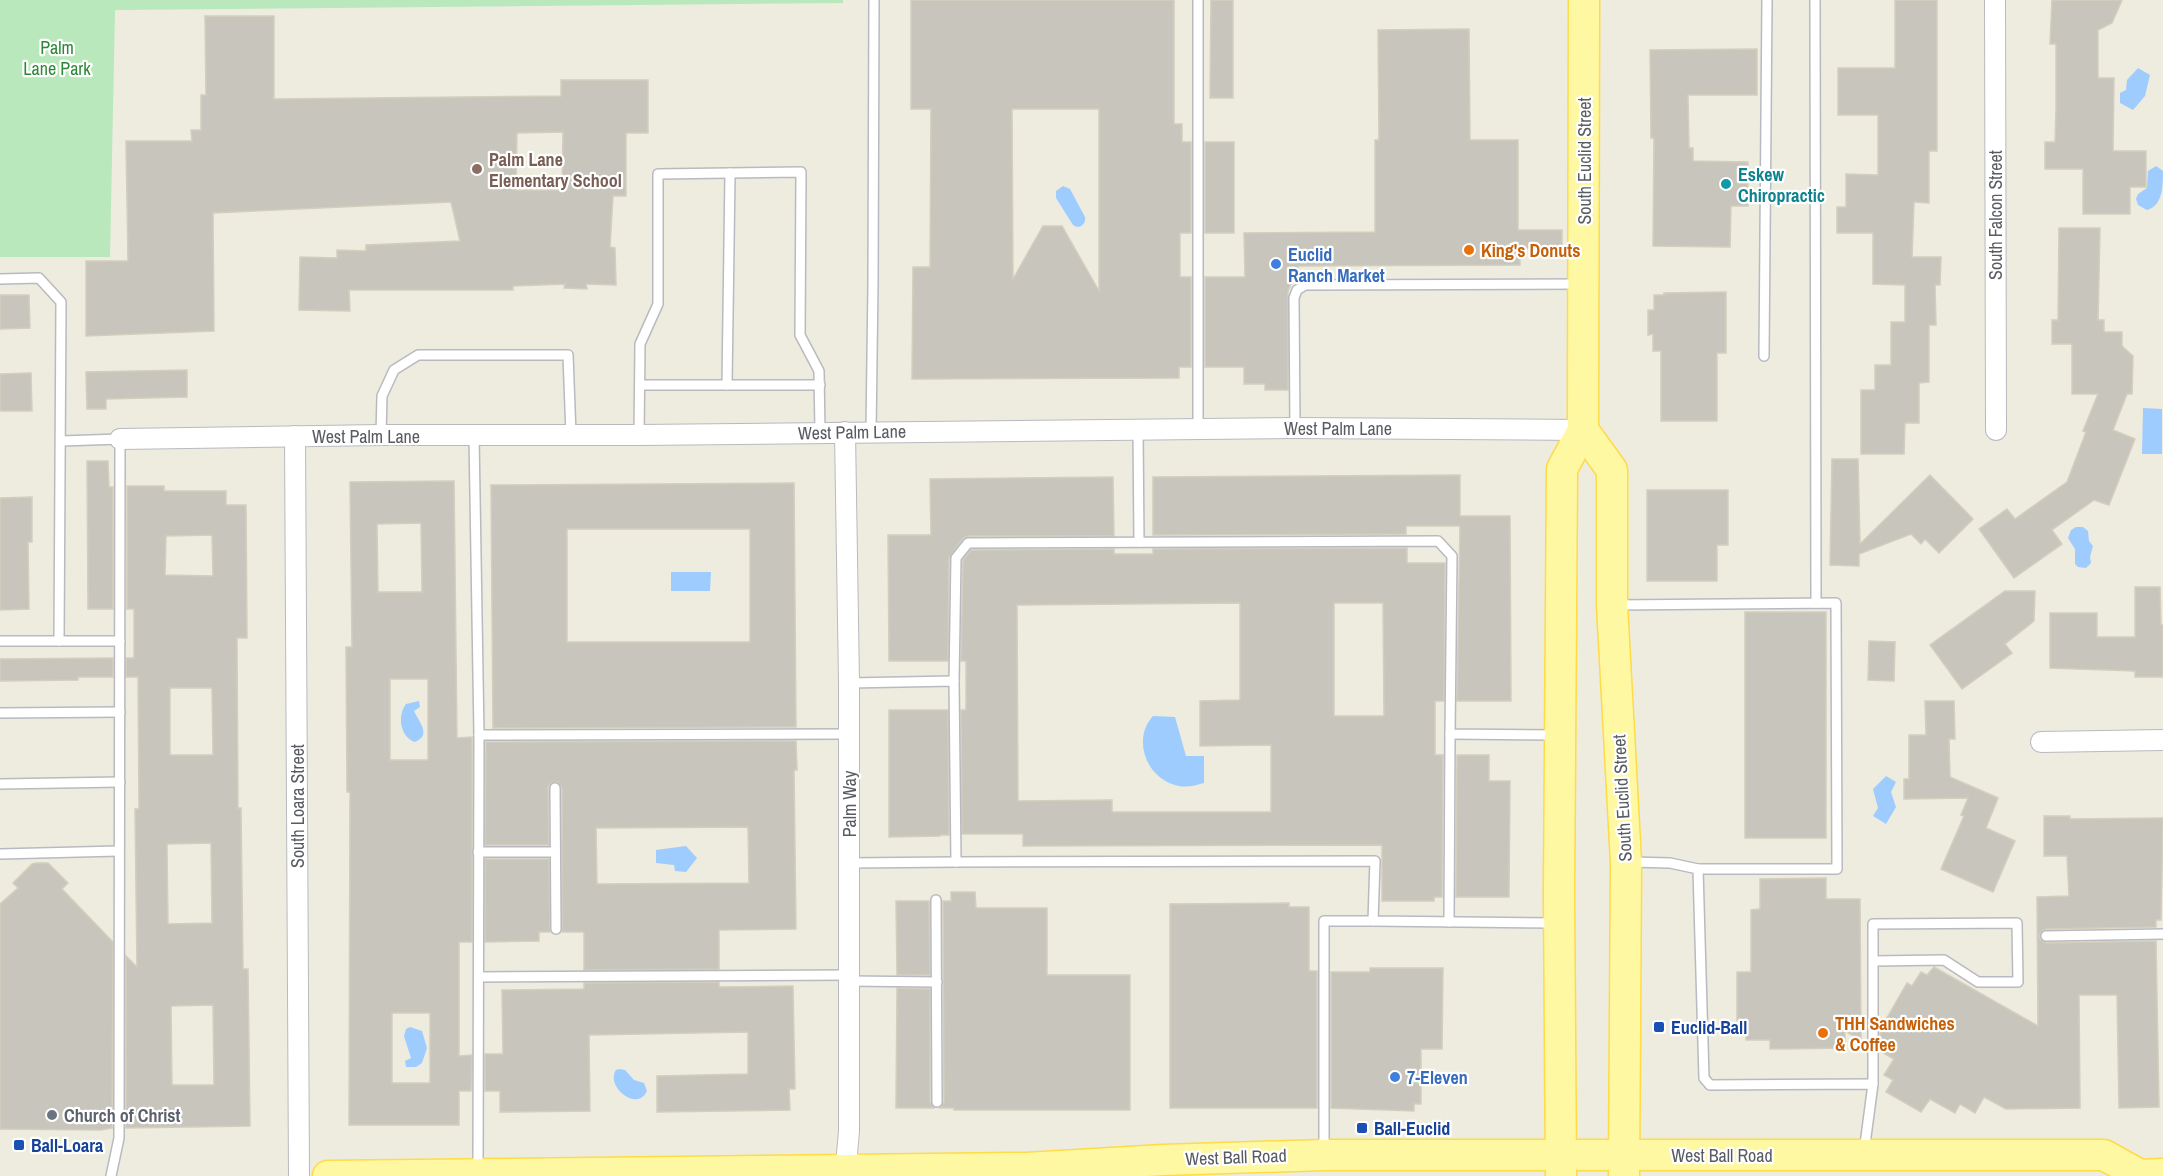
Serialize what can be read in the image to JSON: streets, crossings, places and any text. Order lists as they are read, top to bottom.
{
  "streets": {
    "main road": ["South Euclid Street", "West Ball Road"],
    "street": [
      "South Falcon Street",
      "West Palm Lane",
      "Palm Way",
      "South Loara Street"
    ]
  },
  "crossings": [
    ["South Euclid Street", "West Palm Lane"],
    ["South Euclid Street", "West Ball Road"],
    ["West Palm Lane", "Palm Way"],
    ["West Palm Lane", "South Loara Street"],
    ["Palm Way", "West Ball Road"]
  ],
  "parks": ["Palm Lane Park"],
  "places": {
    "other": [
      "Palm Lane Elementary School",
      "Eskew Chiropractic",
      "King's Donuts",
      "Euclid Ranch Market",
      "THH Sandwiches & Coffee",
      "7-Eleven",
      "Church of Christ"
    ],
    "transit": ["Euclid-Ball", "Ball-Euclid", "Ball-Loara"]
  }
}
